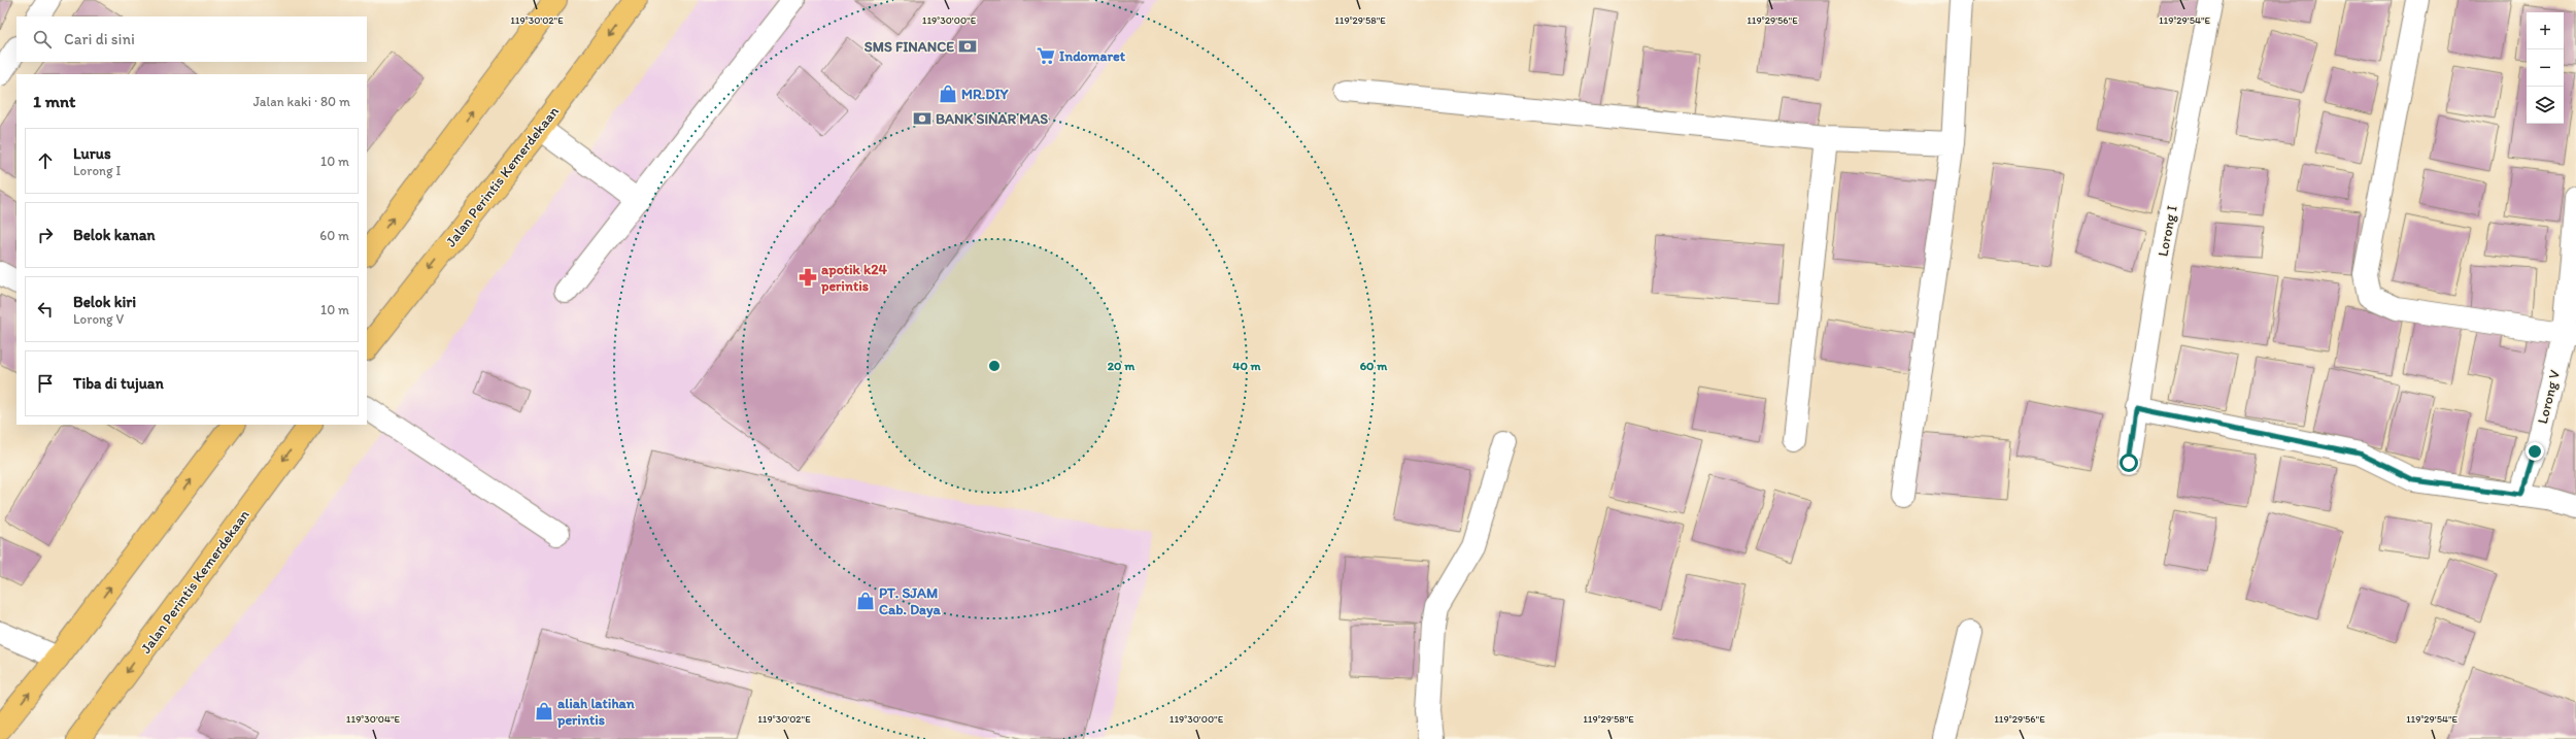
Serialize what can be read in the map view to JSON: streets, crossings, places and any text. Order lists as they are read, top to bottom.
{
  "streets": {
    "highway": ["Jalan Perintis Kemerdekaan"],
    "street": ["Lorong I", "Lorong V"]
  },
  "places": {
    "bank": ["SMS FINANCE", "BANK SINAR MAS"],
    "supermarket": ["Indomaret"],
    "shop": ["MR.DIY", "PT. SJAM Cab. Daya", "aliah latihan perintis"],
    "pharmacy": ["apotik k24 perintis"]
  },
  "page": {
    "map_buttons": ["+", "−"],
    "search": "Cari di sini",
    "heading": ["1 mnt", "Jalan kaki · 80 m"],
    "list": [
      ["Lurus", "Lorong I", "10 m"],
      ["Belok kanan", "60 m"],
      ["Belok kiri", "Lorong V", "10 m"],
      "Tiba di tujuan"
    ]
  },
  "coordinates": [
    "119°30'02\"E",
    "119°30'00\"E",
    "119°29'58\"E",
    "119°29'56\"E",
    "119°29'54\"E",
    "119°30'04\"E"
  ],
  "rings": ["20 m", "40 m", "60 m"]
}
